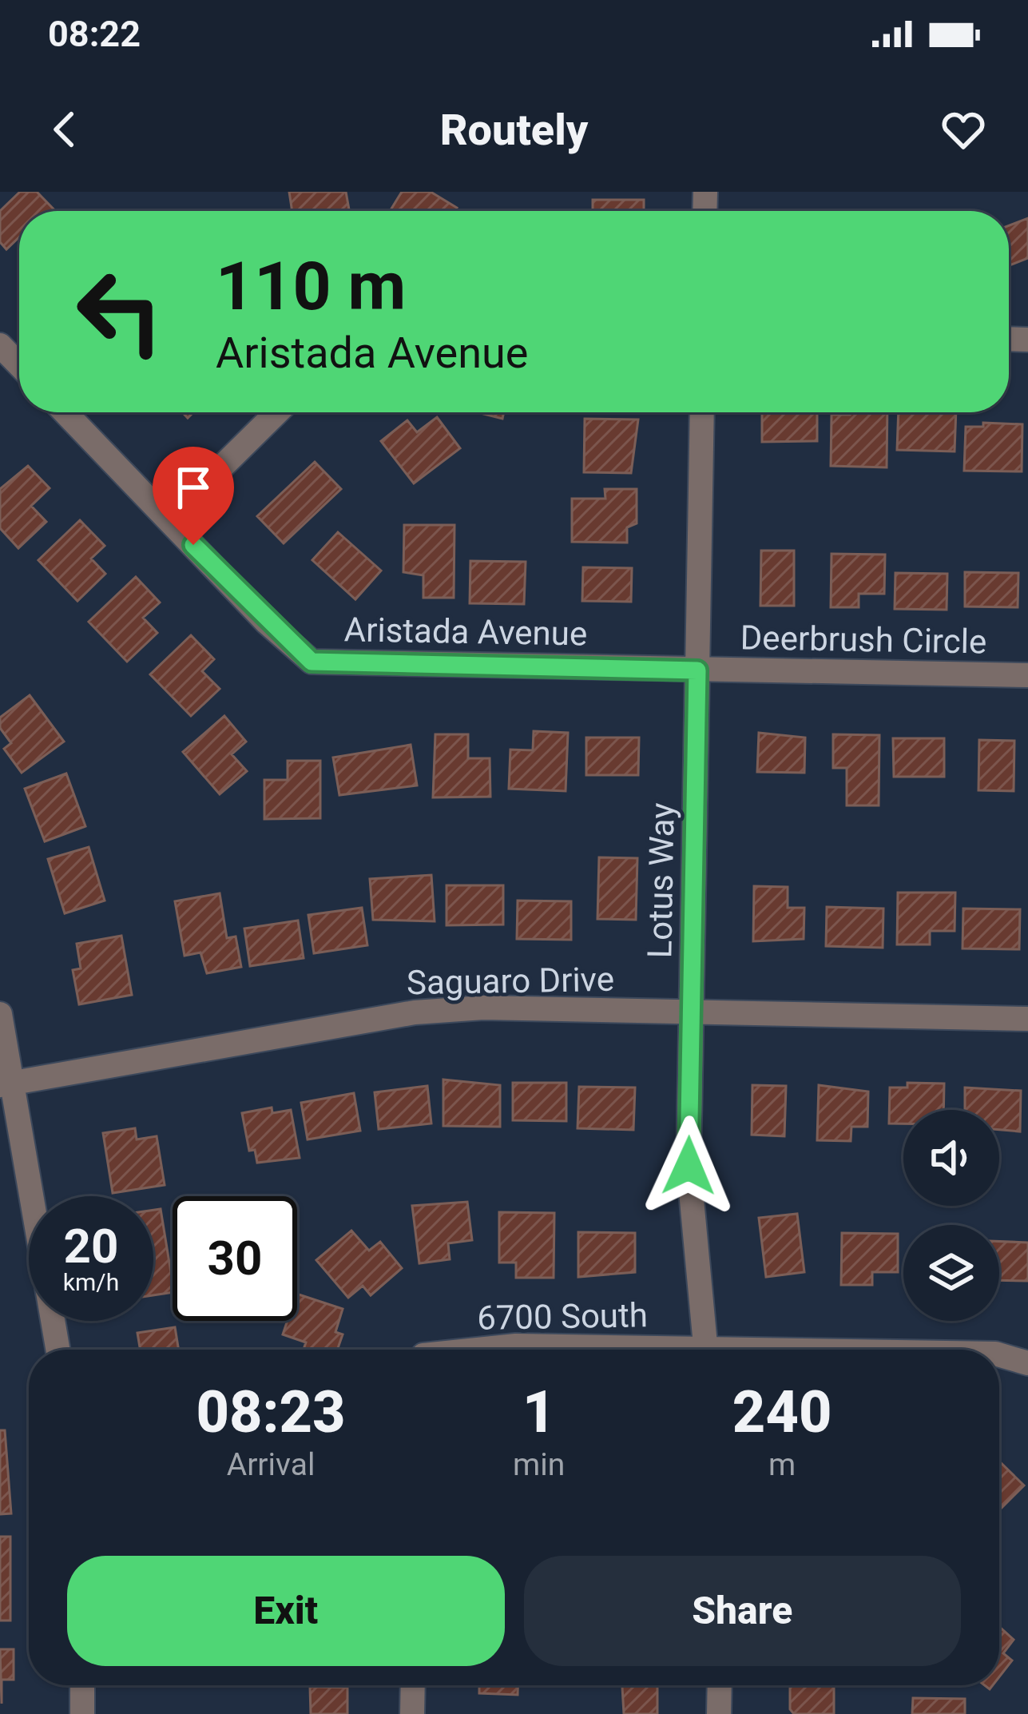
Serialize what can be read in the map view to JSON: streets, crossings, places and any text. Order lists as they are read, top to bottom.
{
  "streets": {
    "street": [
      "Aristada Avenue",
      "Deerbrush Circle",
      "Lotus Way",
      "Saguaro Drive",
      "6700 South"
    ]
  },
  "crossings": [
    ["Aristada Avenue", "Deerbrush Circle"],
    ["Aristada Avenue", "Lotus Way"],
    ["Deerbrush Circle", "Lotus Way"],
    ["Lotus Way", "Saguaro Drive"]
  ],
  "page": {
    "status": "08:22",
    "header": "Routely",
    "turn": ["110 m", "Aristada Avenue"],
    "speed": "20 km/h",
    "limit": "30",
    "eta": [
      "08:23",
      "Arrival",
      "1",
      "min",
      "240",
      "m"
    ],
    "buttons": ["Exit", "Share"]
  }
}
